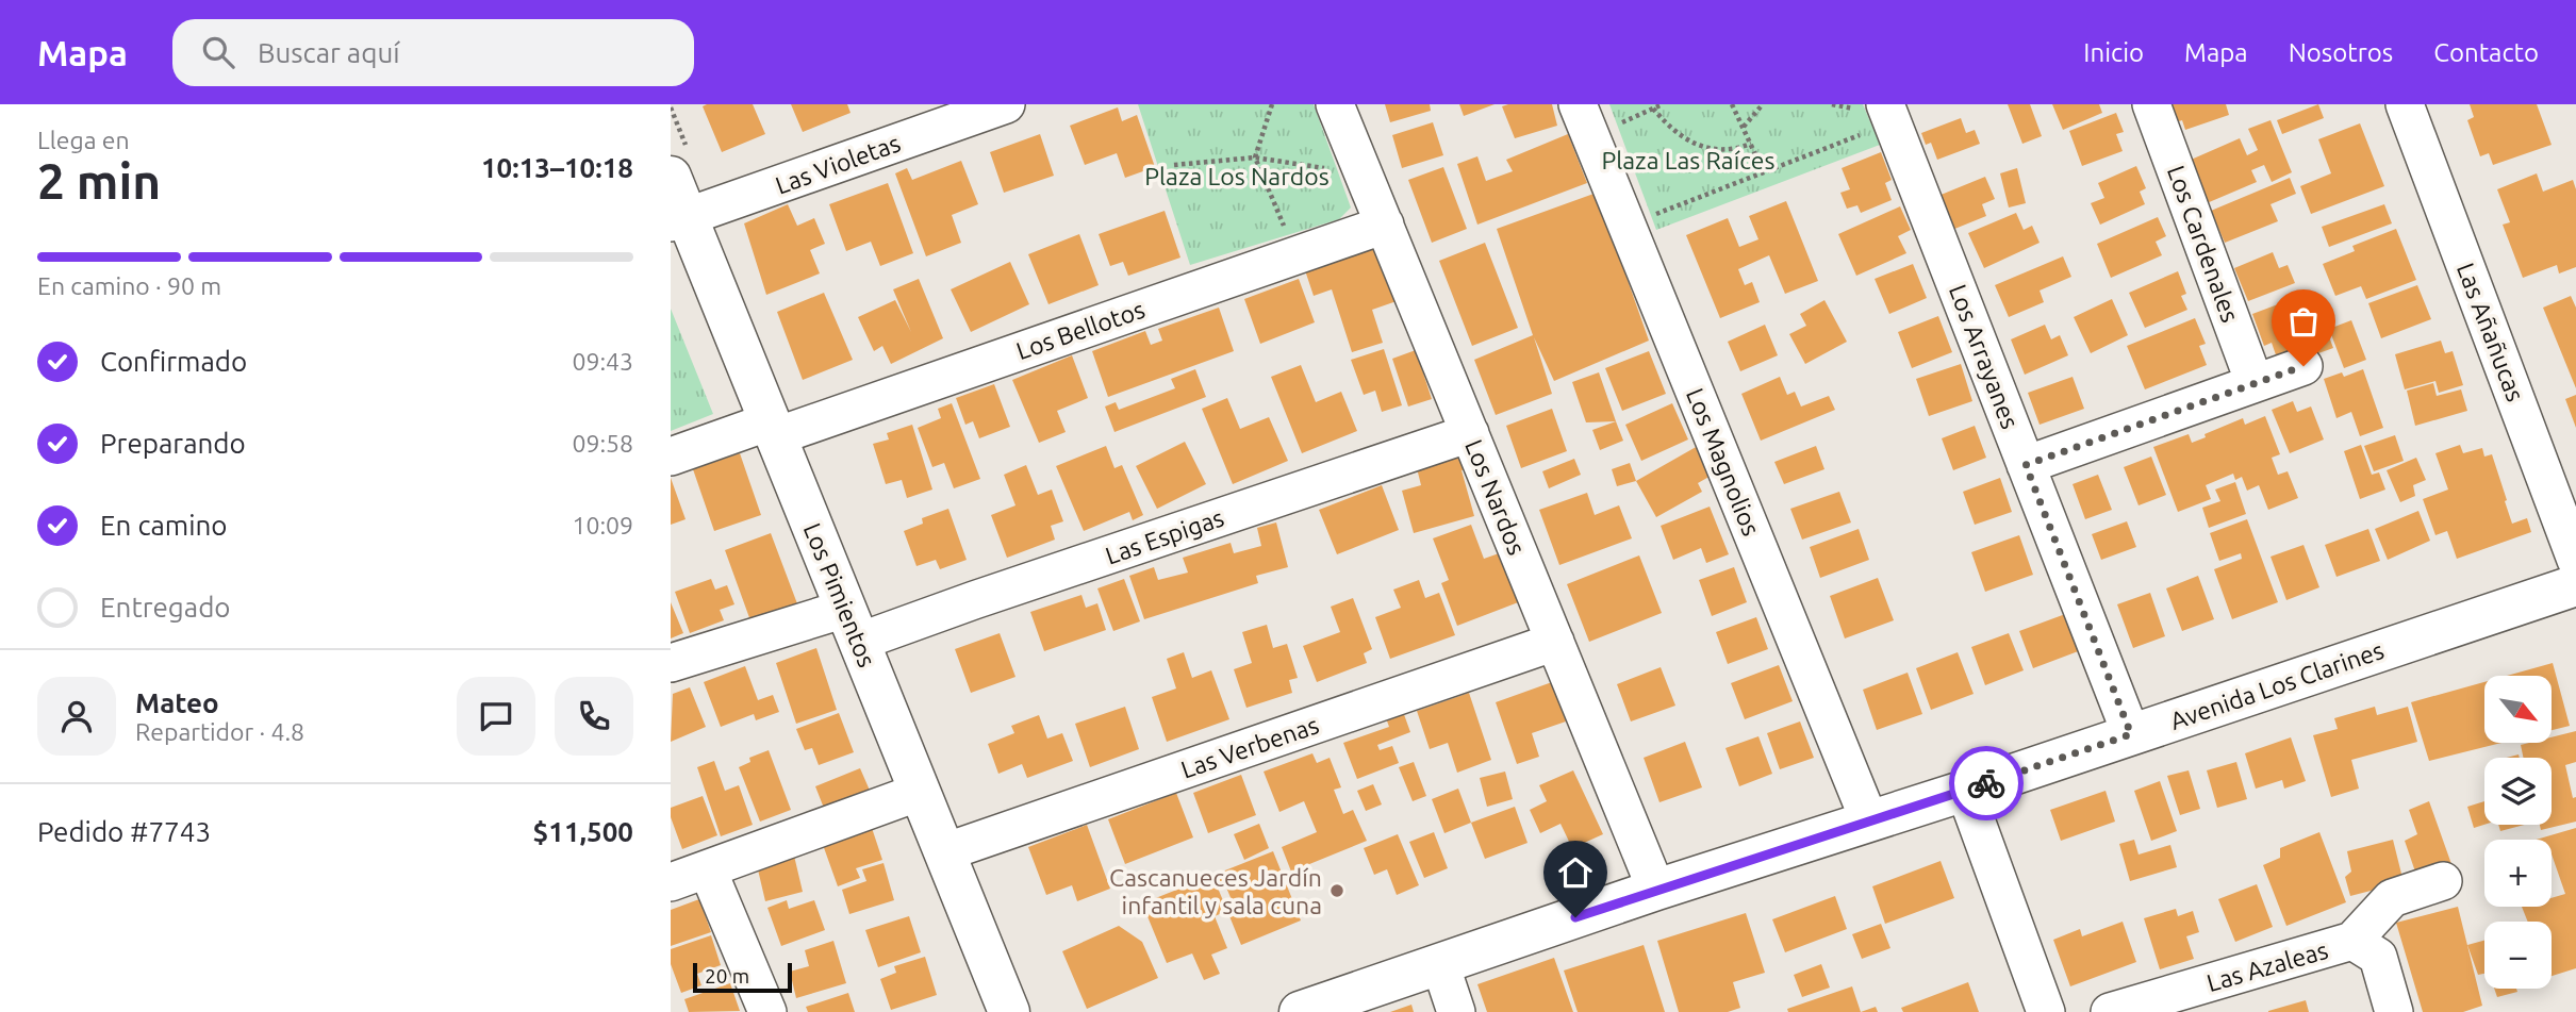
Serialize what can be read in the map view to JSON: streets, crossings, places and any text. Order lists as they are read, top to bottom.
{
  "streets": {
    "main road": ["Los Pimientos", "Avenida Los Clarines"],
    "street": [
      "Las Violetas",
      "Los Cardenales",
      "Los Bellotos",
      "Las Añañucas",
      "Los Arrayanes",
      "Los Magnolios",
      "Los Nardos",
      "Las Espigas",
      "Las Verbenas",
      "Las Azaleas"
    ]
  },
  "crossings": [
    ["Las Violetas", "Los Pimientos"],
    ["Los Bellotos", "Los Nardos"],
    ["Los Bellotos", "Los Pimientos"],
    ["Los Arrayanes", "Avenida Los Clarines"],
    ["Los Magnolios", "Avenida Los Clarines"],
    ["Los Nardos", "Las Espigas"],
    ["Los Nardos", "Avenida Los Clarines"],
    ["Los Nardos", "Las Verbenas"],
    ["Las Espigas", "Los Pimientos"],
    ["Los Pimientos", "Las Verbenas"]
  ],
  "parks": ["Plaza Las Raíces", "Plaza Los Nardos"],
  "places": ["Cascanueces Jardín infantil y sala cuna"],
  "scale_bar": "20 m",
  "north": "bottom right",
  "page": {
    "header": "Mapa",
    "search": "Buscar aquí",
    "nav": [
      "Inicio",
      "Mapa",
      "Nosotros",
      "Contacto"
    ],
    "heading": ["2 min", "Llega en", "10:13–10:18"],
    "panel": [
      "Mateo",
      "Repartidor · 4.8",
      "Pedido #7743",
      "$11,500"
    ],
    "bar": "En camino · 90 m",
    "list": [
      ["Confirmado", "09:43"],
      ["Preparando", "09:58"],
      ["En camino", "10:09"],
      "Entregado"
    ],
    "map_buttons": ["+", "−"],
    "scale": "20 m"
  }
}
